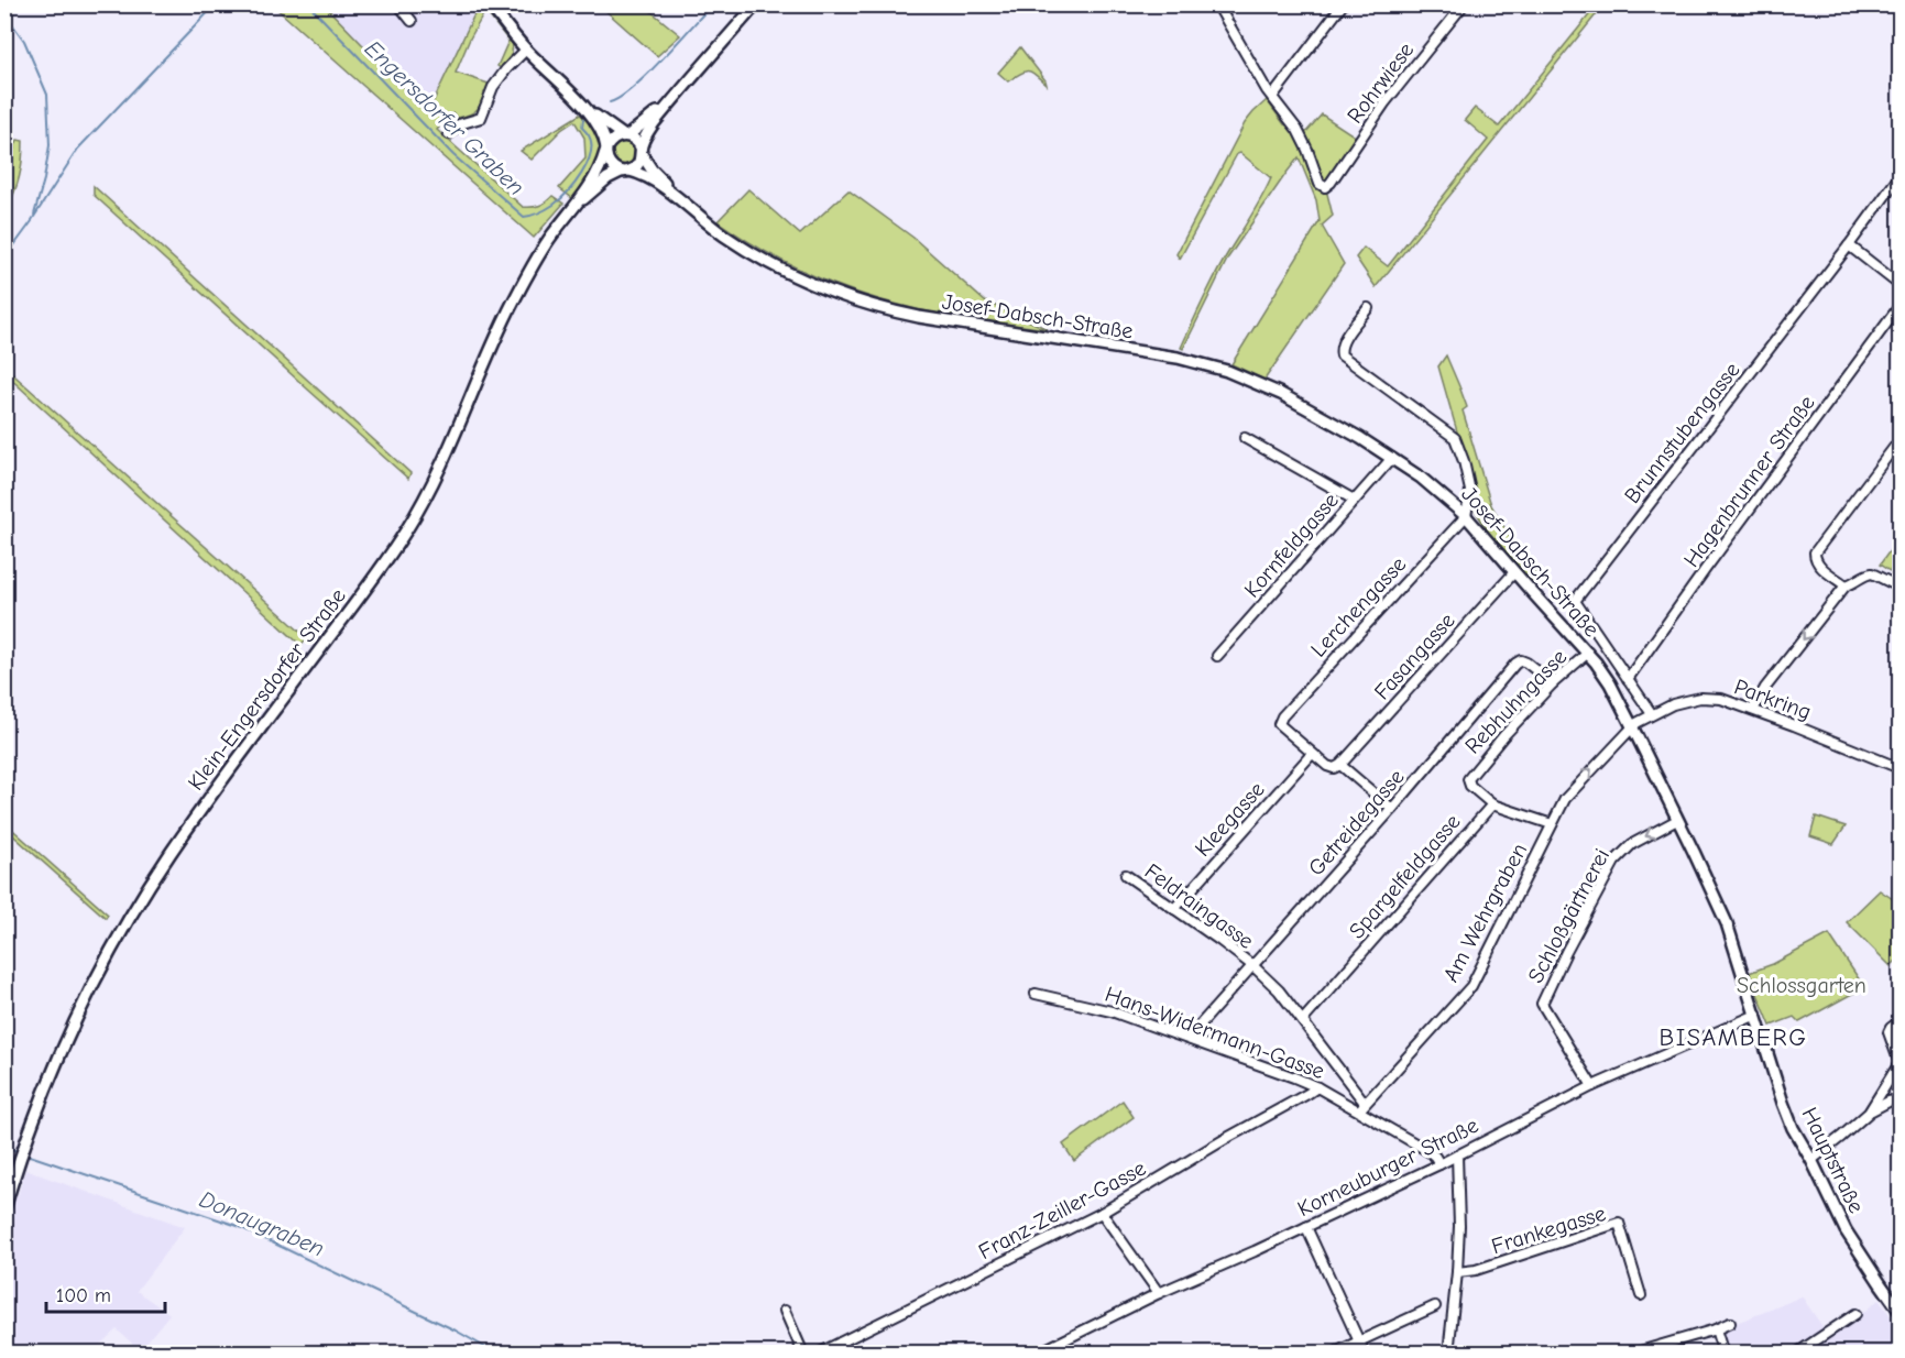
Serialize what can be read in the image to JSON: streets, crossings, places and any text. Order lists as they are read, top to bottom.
{
  "streets": {
    "main road": ["Josef-Dabsch-Straße", "Klein-Engersdorfer Straße", "Hauptstraße"],
    "street": [
      "Rohrwiese",
      "Brunnstubengasse",
      "Hagenbrunner Straße",
      "Kornfeldgasse",
      "Lerchengasse",
      "Fasangasse",
      "Parkring",
      "Rebhuhngasse",
      "Kleegasse",
      "Getreidegasse",
      "Spargelfeldgasse",
      "Feldraingasse",
      "Am Wehrgraben",
      "Schloßgärtnerei",
      "Hans-Widermann-Gasse",
      "Korneuburger Straße",
      "Franz-Zeiller-Gasse",
      "Frankegasse"
    ]
  },
  "crossings": [
    ["Josef-Dabsch-Straße", "Kornfeldgasse"],
    ["Josef-Dabsch-Straße", "Lerchengasse"],
    ["Josef-Dabsch-Straße", "Fasangasse"],
    ["Josef-Dabsch-Straße", "Klein-Engersdorfer Straße"],
    ["Josef-Dabsch-Straße", "Parkring"],
    ["Josef-Dabsch-Straße", "Rebhuhngasse"],
    ["Josef-Dabsch-Straße", "Am Wehrgraben"],
    ["Josef-Dabsch-Straße", "Schloßgärtnerei"],
    ["Josef-Dabsch-Straße", "Hauptstraße"],
    ["Josef-Dabsch-Straße", "Korneuburger Straße"],
    ["Brunnstubengasse", "Hagenbrunner Straße"],
    ["Brunnstubengasse", "Parkring"],
    ["Lerchengasse", "Kleegasse"],
    ["Parkring", "Am Wehrgraben"],
    ["Rebhuhngasse", "Getreidegasse"],
    ["Rebhuhngasse", "Spargelfeldgasse"],
    ["Kleegasse", "Feldraingasse"],
    ["Getreidegasse", "Feldraingasse"],
    ["Getreidegasse", "Hans-Widermann-Gasse"],
    ["Am Wehrgraben", "Hans-Widermann-Gasse"],
    ["Schloßgärtnerei", "Korneuburger Straße"],
    ["Hans-Widermann-Gasse", "Korneuburger Straße"],
    ["Hans-Widermann-Gasse", "Franz-Zeiller-Gasse"],
    ["Hauptstraße", "Korneuburger Straße"]
  ],
  "one_way": ["Schloßgärtnerei"],
  "districts": ["BISAMBERG"],
  "water": ["Engersdorfer Graben", "Donaugraben"],
  "parks": ["Schlossgarten"],
  "scale_bar": "100 m"
}
